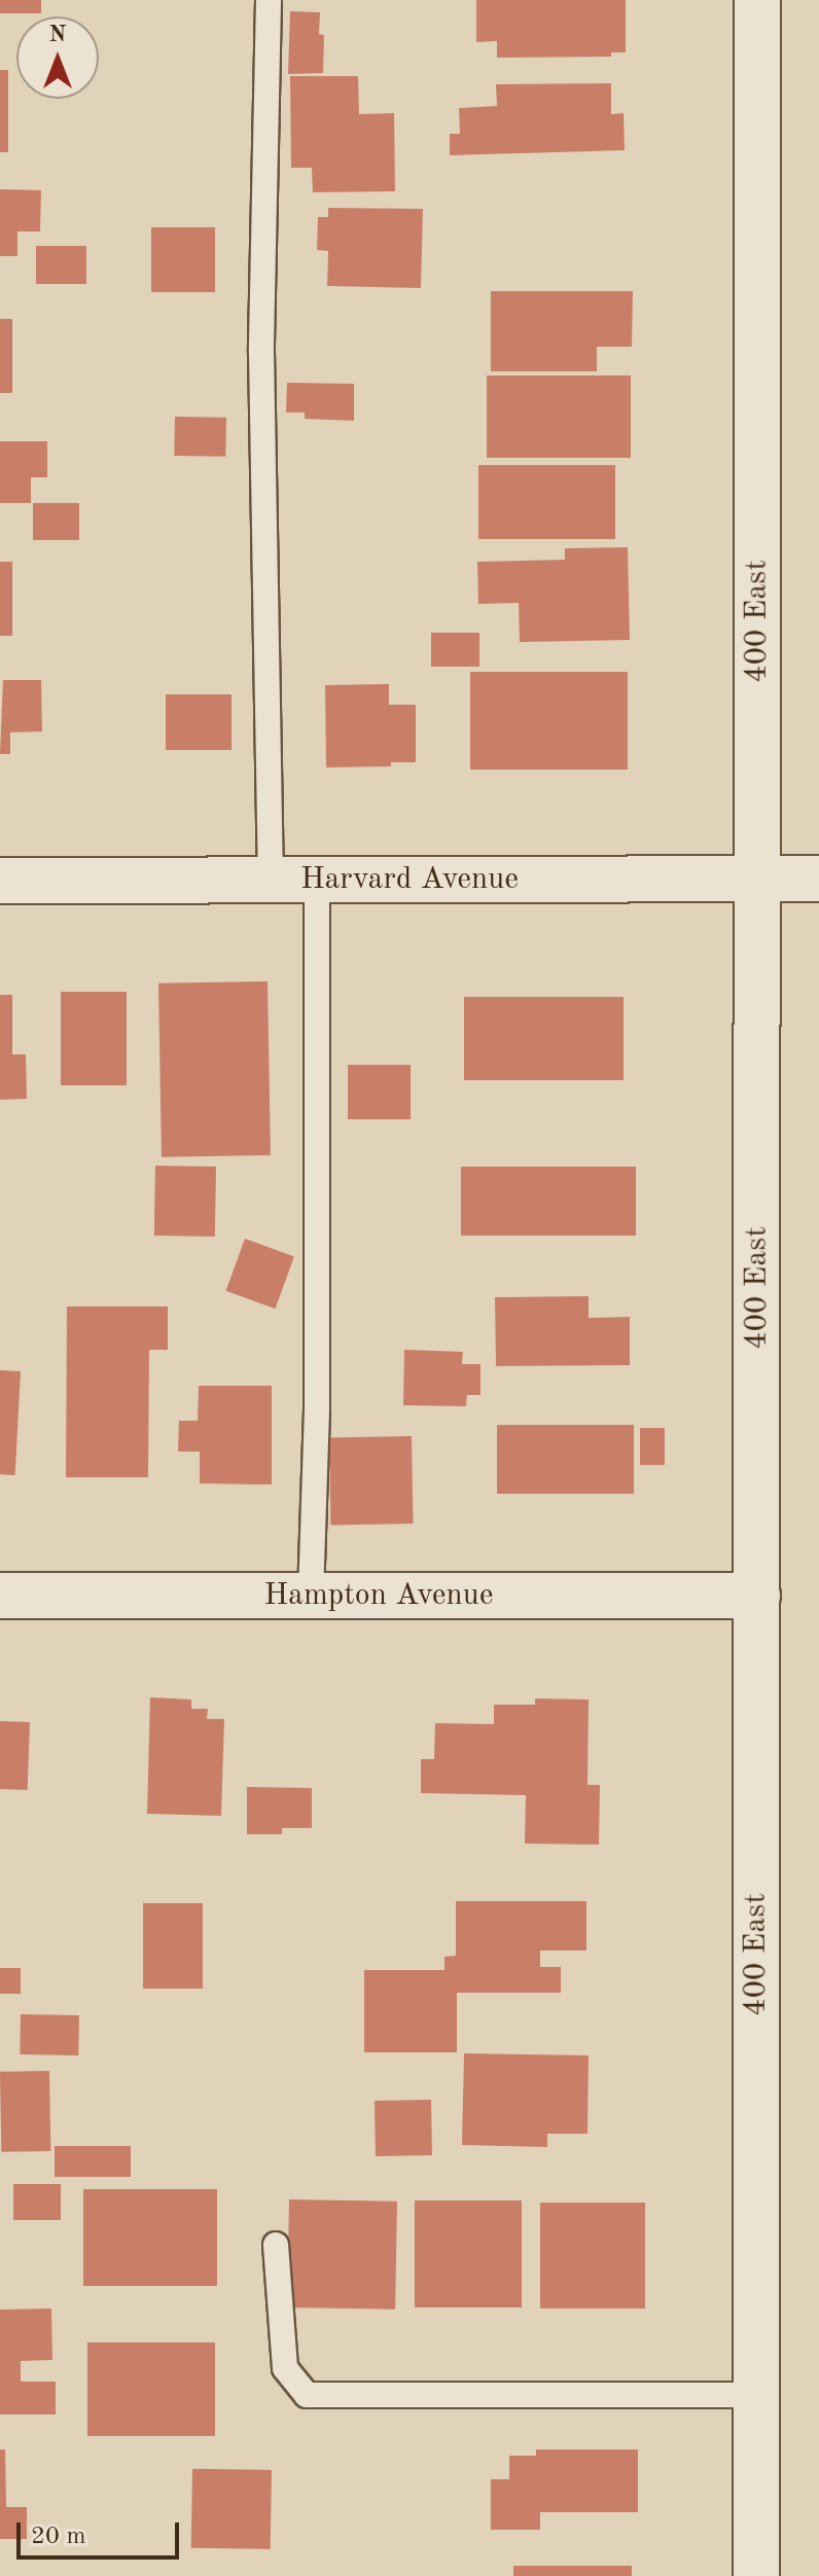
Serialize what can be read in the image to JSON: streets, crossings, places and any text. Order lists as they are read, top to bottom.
{
  "streets": {
    "street": ["400 East", "Harvard Avenue", "Hampton Avenue"]
  },
  "crossings": [
    ["400 East", "Harvard Avenue"],
    ["400 East", "Hampton Avenue"]
  ],
  "scale_bar": "20 m",
  "north": "top"
}
